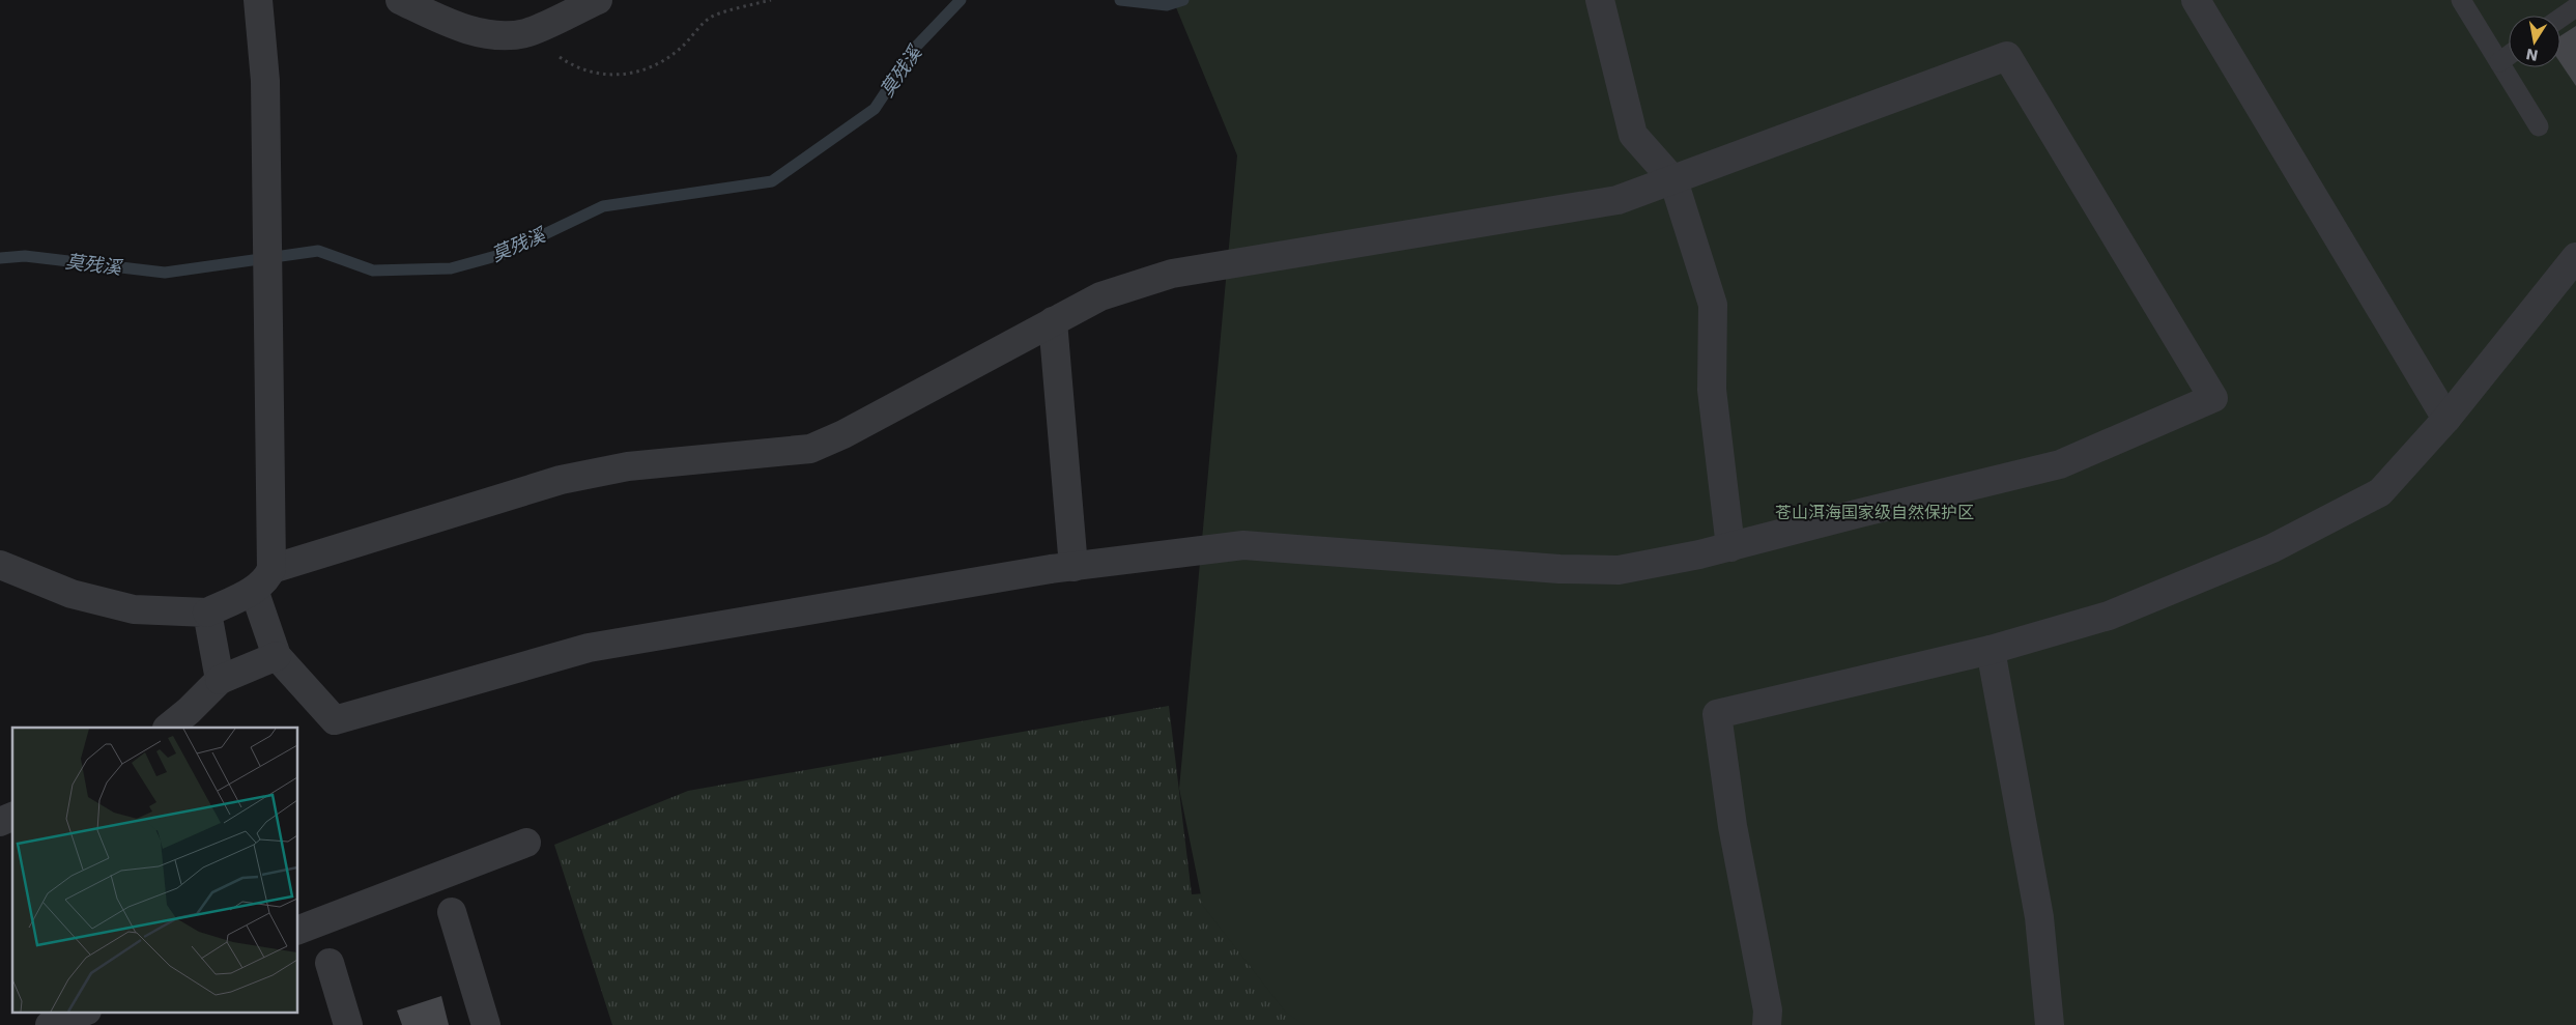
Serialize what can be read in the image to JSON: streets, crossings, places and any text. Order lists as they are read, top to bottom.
{
  "water": ["莫残溪"],
  "parks": ["苍山洱海国家级自然保护区"],
  "north": "bottom"
}
